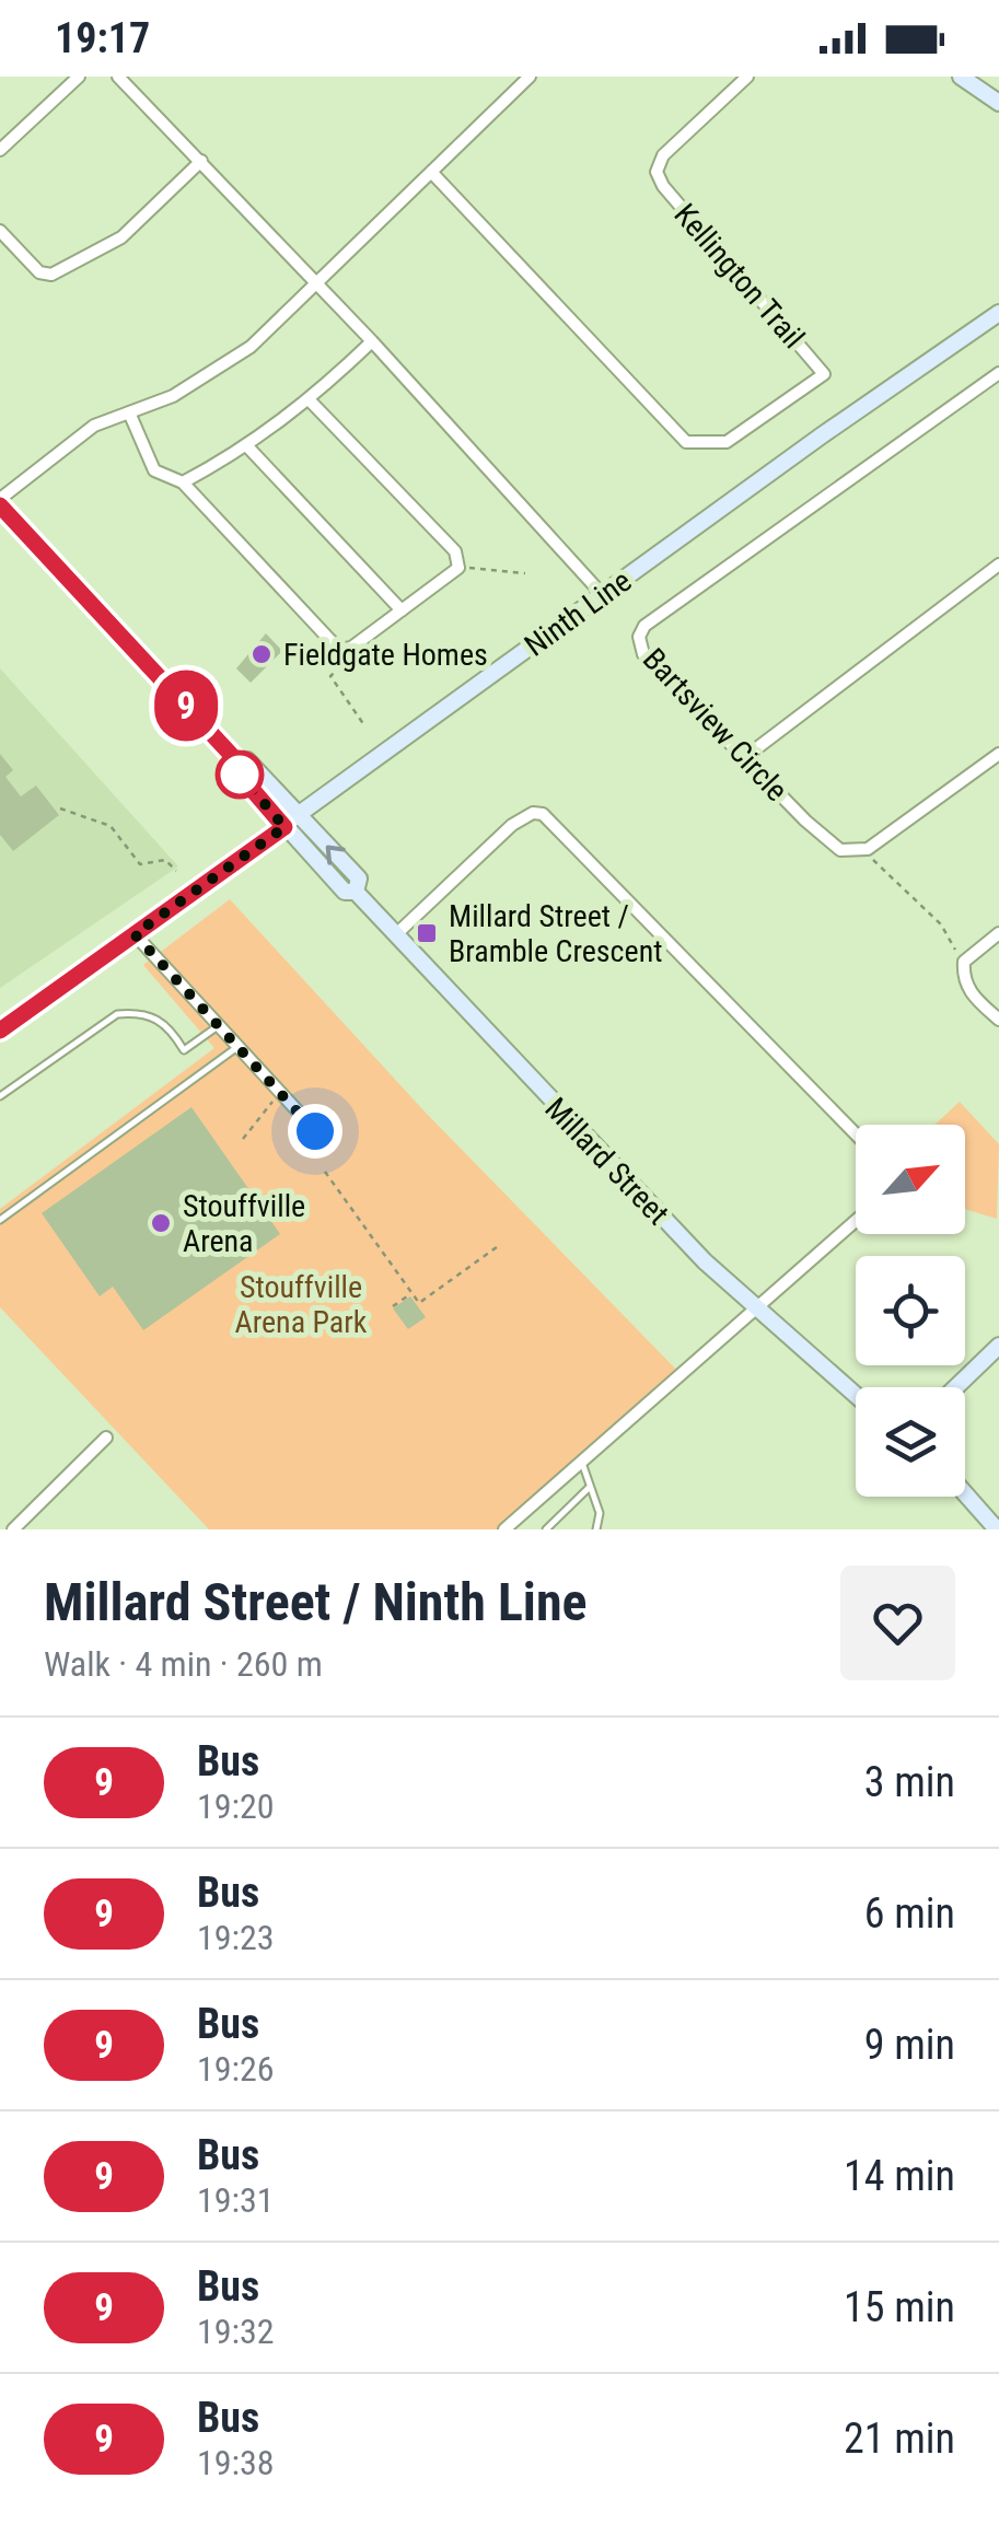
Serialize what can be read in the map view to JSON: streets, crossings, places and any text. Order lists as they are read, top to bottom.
{
  "streets": {
    "street": [
      "Kellington Trail",
      "Ninth Line",
      "Bartsview Circle",
      "Millard Street"
    ]
  },
  "crossings": [
    ["Ninth Line", "Millard Street"]
  ],
  "parks": ["Stouffville Arena Park"],
  "places": {
    "other": ["Fieldgate Homes", "Stouffville Arena"],
    "transit": ["Millard Street / Bramble Crescent"]
  },
  "lines": ["bus line 9"],
  "north": "top right",
  "page": {
    "status": "19:17",
    "on_map": "9",
    "heading": ["Millard Street / Ninth Line", "Walk · 4 min · 260 m"],
    "list": [
      {
        "mark": "9",
        "name": "Bus",
        "note": "19:20",
        "value": "3 min"
      },
      {
        "mark": "9",
        "name": "Bus",
        "note": "19:23",
        "value": "6 min"
      },
      {
        "mark": "9",
        "name": "Bus",
        "note": "19:26",
        "value": "9 min"
      },
      {
        "mark": "9",
        "name": "Bus",
        "note": "19:31",
        "value": "14 min"
      },
      {
        "mark": "9",
        "name": "Bus",
        "note": "19:32",
        "value": "15 min"
      },
      {
        "mark": "9",
        "name": "Bus",
        "note": "19:38",
        "value": "21 min"
      }
    ]
  }
}
